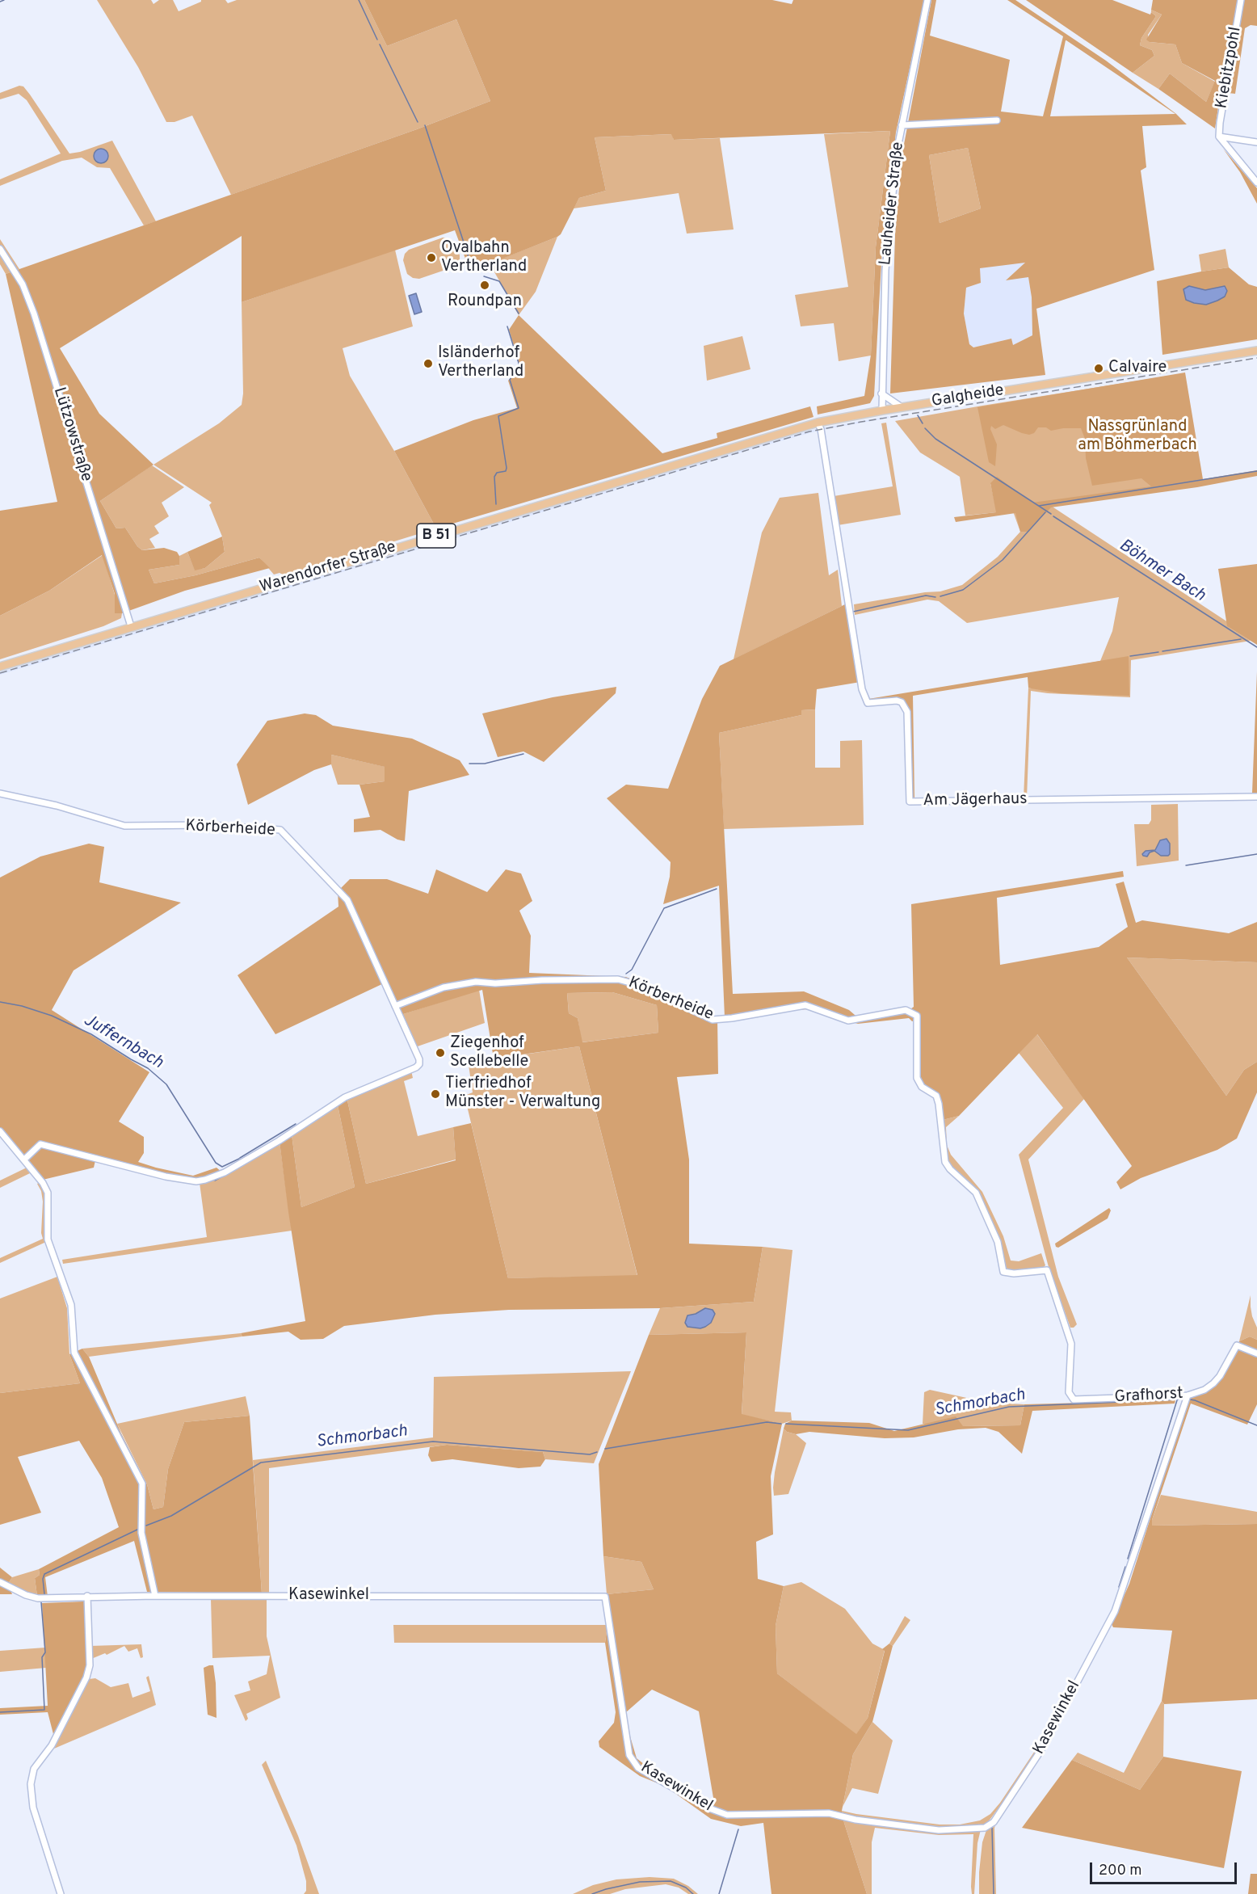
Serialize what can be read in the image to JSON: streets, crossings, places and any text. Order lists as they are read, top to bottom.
{
  "streets": {
    "main road": ["Galgheide", "B 51", "Warendorfer Straße"],
    "street": [
      "Kiebitzpohl",
      "Lauheider Straße",
      "Lützowstraße",
      "Am Jägerhaus",
      "Körberheide",
      "Grafhorst",
      "Kasewinkel"
    ]
  },
  "crossings": [
    ["Lauheider Straße", "Galgheide"],
    ["Galgheide", "Warendorfer Straße"],
    ["Galgheide", "Am Jägerhaus"],
    ["Lützowstraße", "Warendorfer Straße"],
    ["Körberheide", "Grafhorst"],
    ["Grafhorst", "Kasewinkel"]
  ],
  "water": ["Böhmer Bach", "Juffernbach", "Schmorbach"],
  "parks": ["Nassgrünland am Böhmerbach"],
  "places": [
    "Ovalbahn Vertherland",
    "Roundpan",
    "Isländerhof Vertherland",
    "Calvaire",
    "Ziegenhof Scellebelle",
    "Tierfriedhof Münster - Verwaltung"
  ],
  "scale_bar": "200 m"
}
